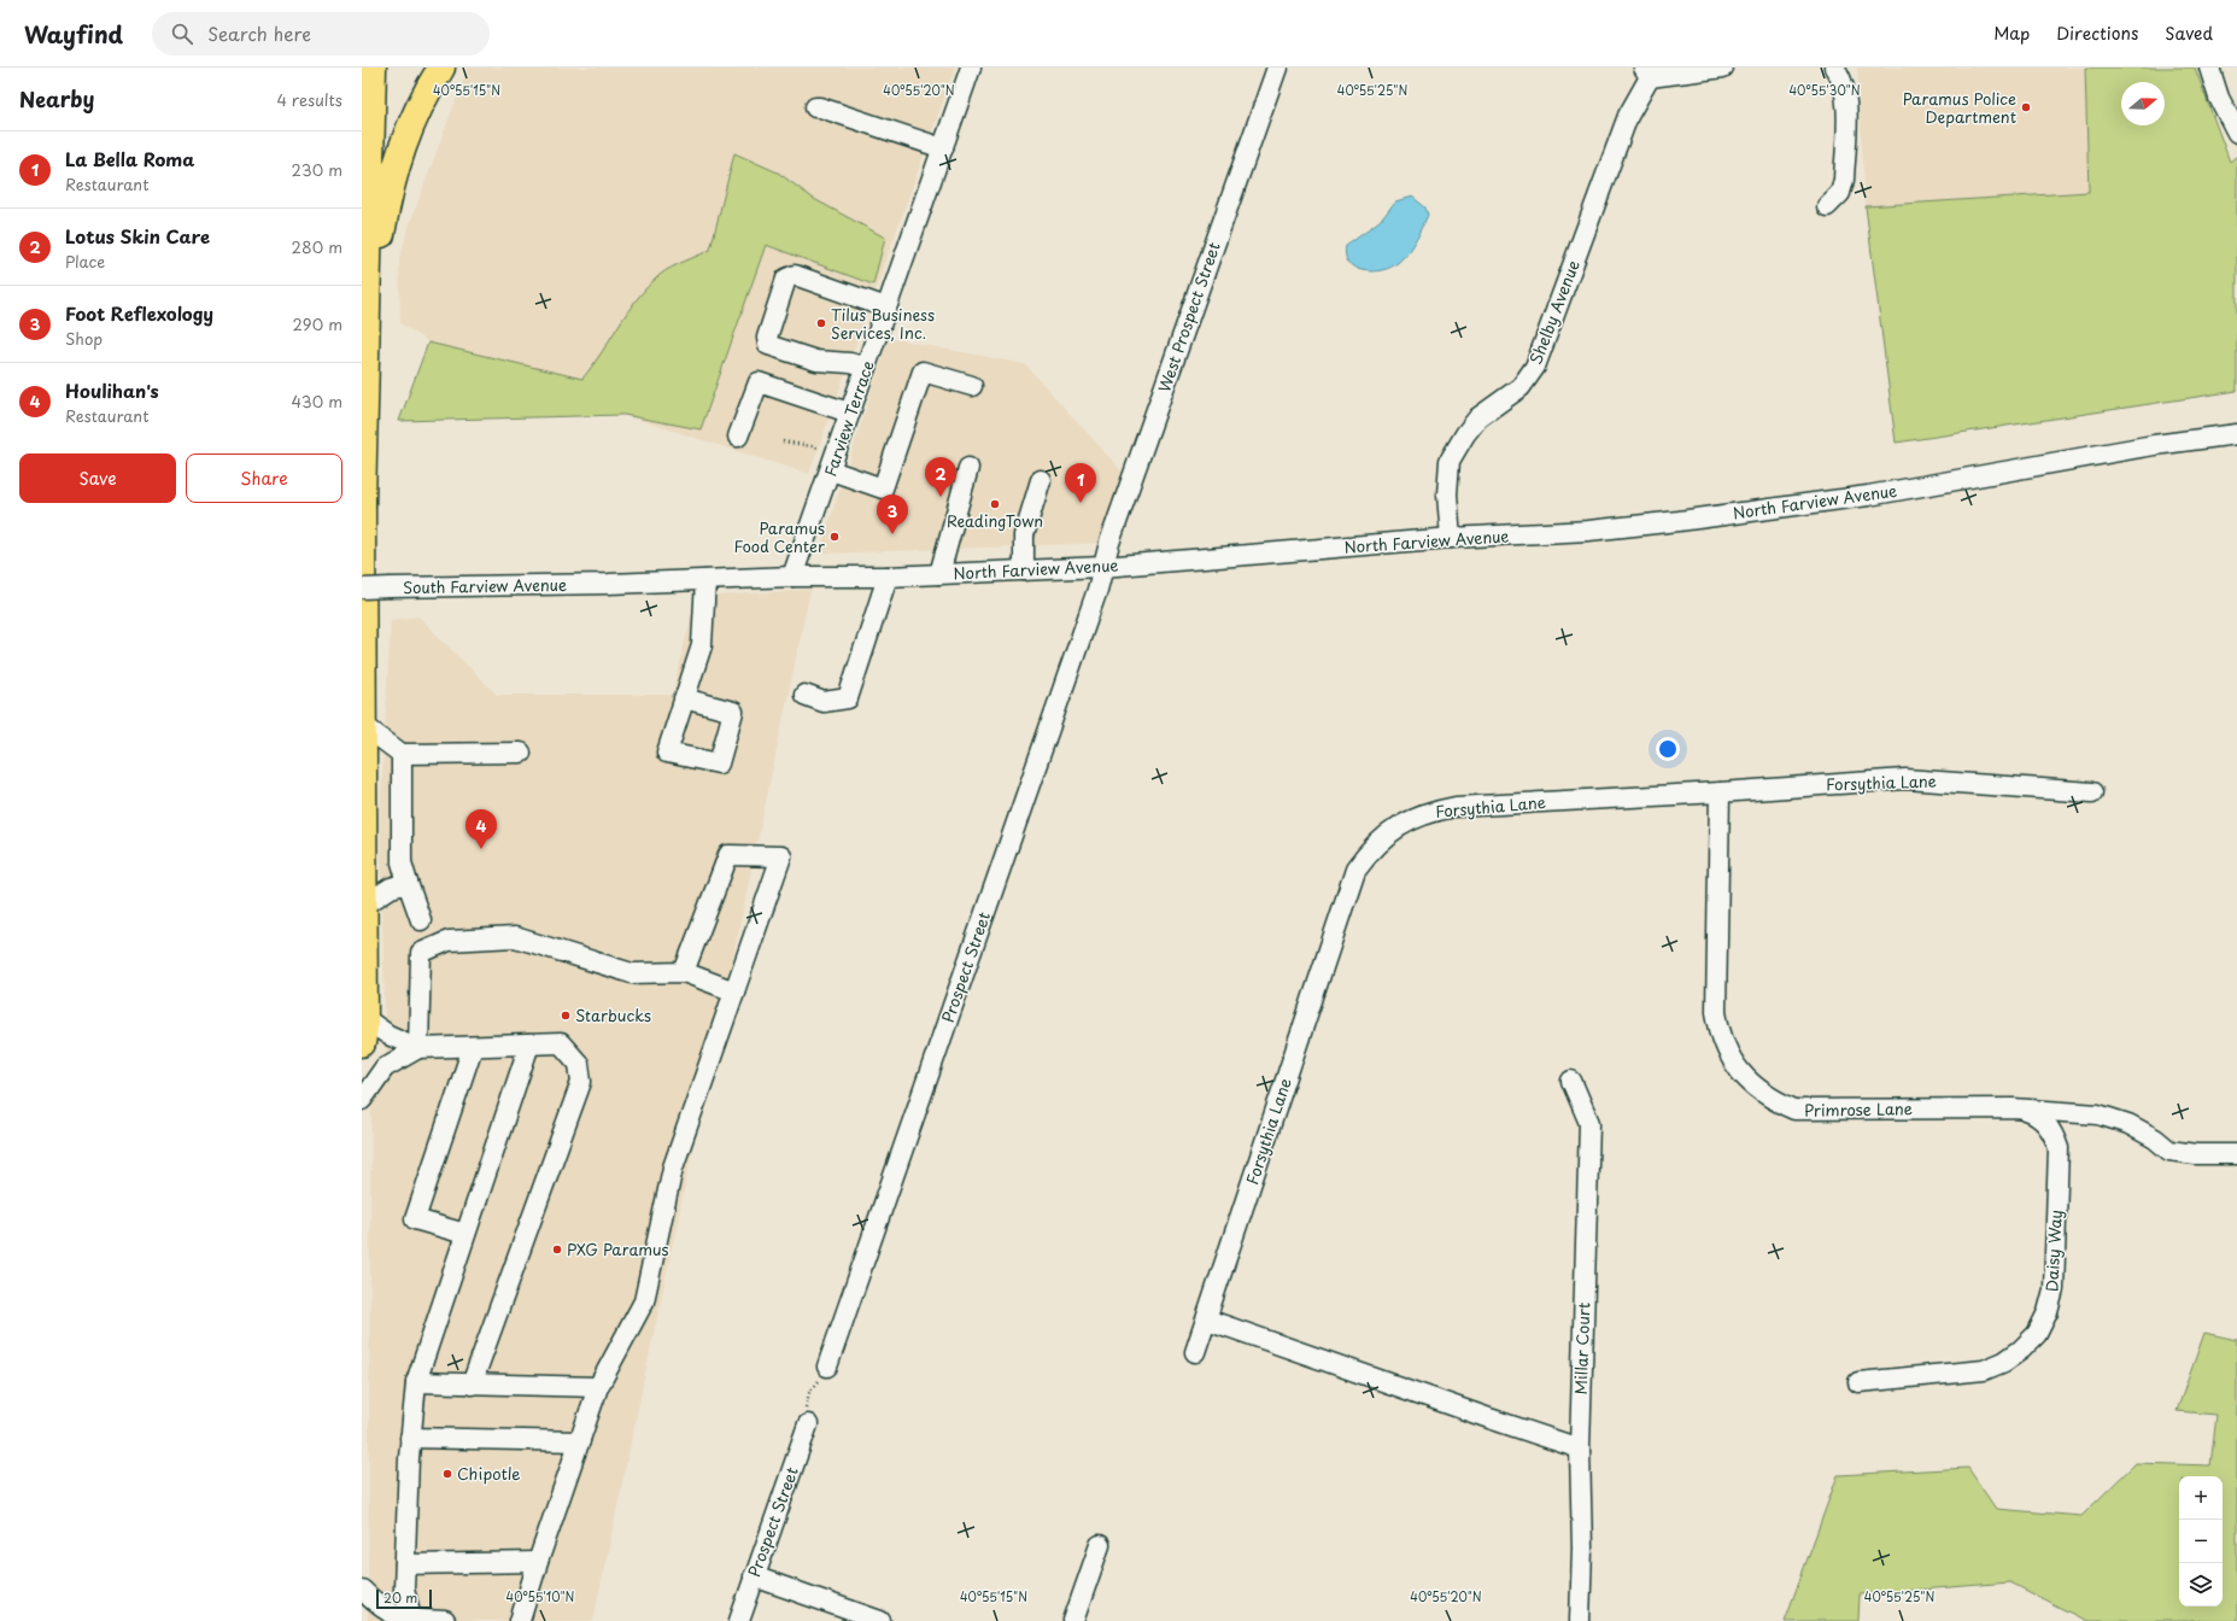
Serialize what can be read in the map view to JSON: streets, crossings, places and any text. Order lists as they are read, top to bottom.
{
  "streets": {
    "street": [
      "Shelby Avenue",
      "West Prospect Street",
      "Farview Terrace",
      "North Farview Avenue",
      "South Farview Avenue",
      "Forsythia Lane",
      "Prospect Street",
      "Primrose Lane",
      "Daisy Way",
      "Millar Court"
    ]
  },
  "crossings": [
    ["Shelby Avenue", "North Farview Avenue"],
    ["West Prospect Street", "North Farview Avenue"],
    ["West Prospect Street", "Prospect Street"],
    ["Farview Terrace", "North Farview Avenue"],
    ["North Farview Avenue", "South Farview Avenue"],
    ["North Farview Avenue", "Prospect Street"],
    ["Forsythia Lane", "Primrose Lane"],
    ["Primrose Lane", "Daisy Way"]
  ],
  "places": [
    "Paramus Police Department",
    "Tilus Business Services, Inc.",
    "ReadingTown",
    "Paramus Food Center",
    "Starbucks",
    "PXG Paramus",
    "Chipotle"
  ],
  "scale_bar": "20 m",
  "north": "right",
  "page": {
    "header": "Wayfind",
    "search": "Search here",
    "nav": ["Map", "Directions", "Saved"],
    "heading": ["Nearby", "4 results"],
    "list": [
      {
        "mark": "1",
        "name": "La Bella Roma",
        "note": "Restaurant",
        "value": "230 m"
      },
      {
        "mark": "2",
        "name": "Lotus Skin Care",
        "note": "Place",
        "value": "280 m"
      },
      {
        "mark": "3",
        "name": "Foot Reflexology",
        "note": "Shop",
        "value": "290 m"
      },
      {
        "mark": "4",
        "name": "Houlihan's",
        "note": "Restaurant",
        "value": "430 m"
      }
    ],
    "buttons": ["Save", "Share"],
    "pins": [
      "2",
      "1",
      "3",
      "4"
    ],
    "map_buttons": ["+", "−"],
    "scale": "20 m"
  },
  "coordinates": [
    "40°55'30\"N",
    "40°55'15\"N",
    "40°55'20\"N",
    "40°55'25\"N",
    "40°55'10\"N"
  ]
}
